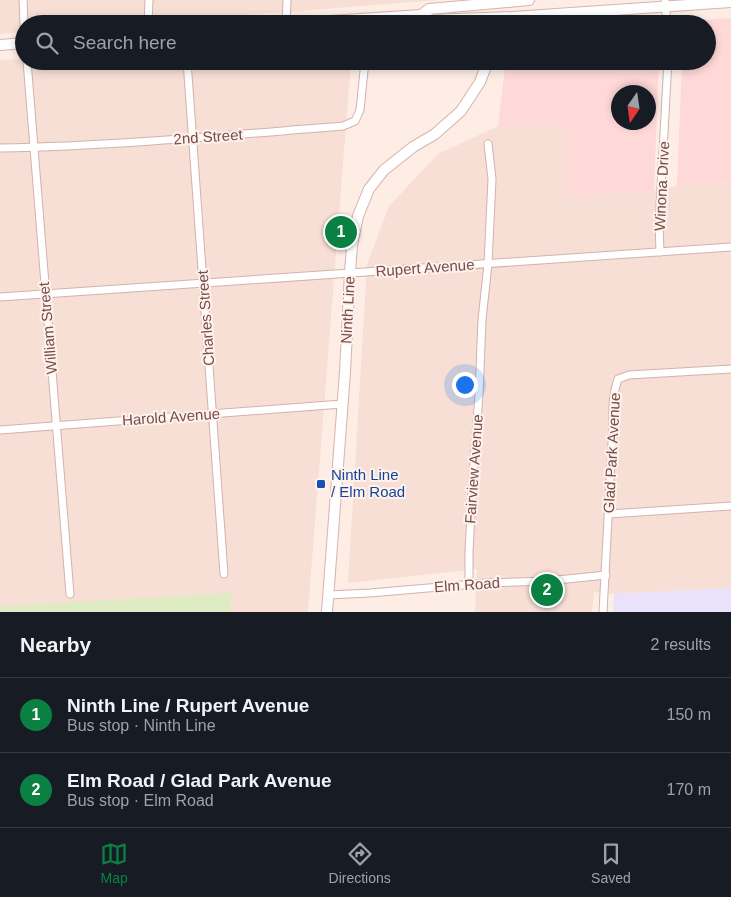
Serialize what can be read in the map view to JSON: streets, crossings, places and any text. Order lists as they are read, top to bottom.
{
  "streets": {
    "main road": ["Ninth Line"],
    "street": [
      "2nd Street",
      "Winona Drive",
      "Rupert Avenue",
      "Charles Street",
      "William Street",
      "Harold Avenue",
      "Glad Park Avenue",
      "Fairview Avenue",
      "Elm Road"
    ]
  },
  "crossings": [
    ["2nd Street", "Charles Street"],
    ["2nd Street", "William Street"],
    ["Winona Drive", "Rupert Avenue"],
    ["Rupert Avenue", "Ninth Line"],
    ["Rupert Avenue", "Charles Street"],
    ["Rupert Avenue", "William Street"],
    ["Rupert Avenue", "Fairview Avenue"],
    ["Ninth Line", "Harold Avenue"],
    ["Ninth Line", "Elm Road"],
    ["Charles Street", "Harold Avenue"],
    ["William Street", "Harold Avenue"],
    ["Glad Park Avenue", "Elm Road"],
    ["Fairview Avenue", "Elm Road"]
  ],
  "places": {
    "transit": ["Ninth Line / Elm Road"]
  },
  "north": "bottom",
  "page": {
    "search": "Search here",
    "pins": ["1", "2"],
    "heading": ["Nearby", "2 results"],
    "list": [
      {
        "mark": "1",
        "name": "Ninth Line / Rupert Avenue",
        "note": "Bus stop · Ninth Line",
        "value": "150 m"
      },
      {
        "mark": "2",
        "name": "Elm Road / Glad Park Avenue",
        "note": "Bus stop · Elm Road",
        "value": "170 m"
      }
    ],
    "nav": ["Map", "Directions", "Saved"]
  }
}
